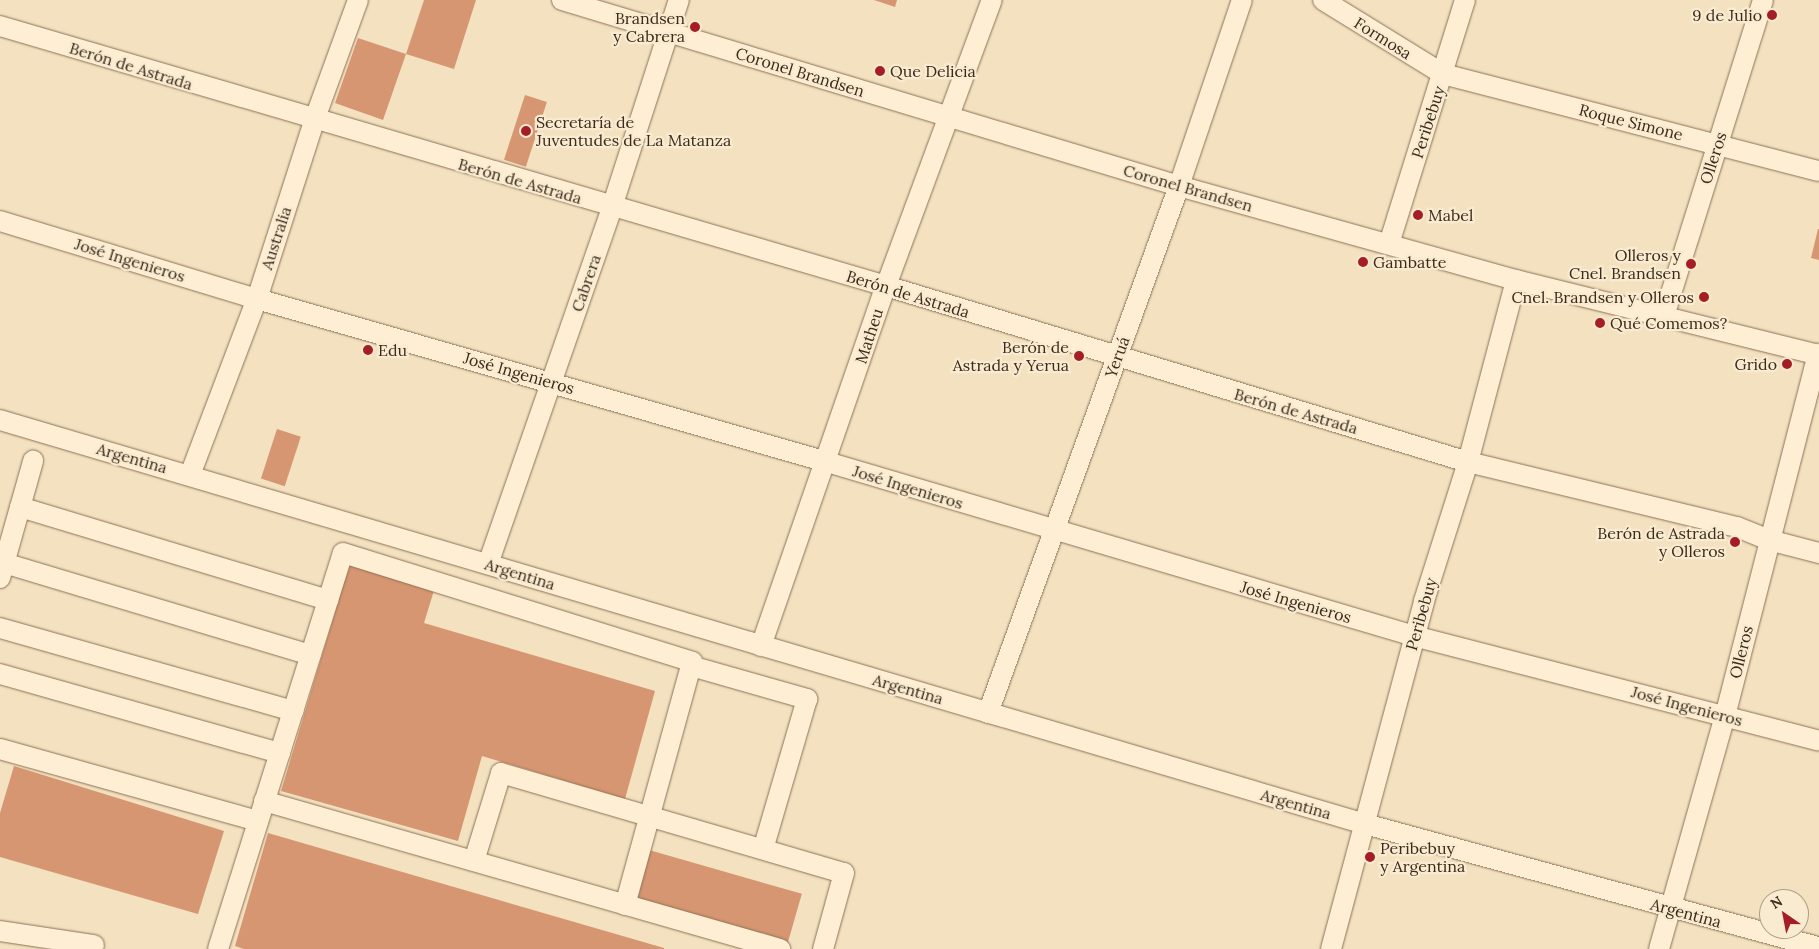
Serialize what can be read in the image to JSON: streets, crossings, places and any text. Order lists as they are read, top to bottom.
{
  "streets": {
    "street": [
      "Formosa",
      "Berón de Astrada",
      "Coronel Brandsen",
      "Peribebuy",
      "Roque Simone",
      "Olleros",
      "Australia",
      "José Ingenieros",
      "Cabrera",
      "Matheu",
      "Yeruá",
      "Argentina"
    ]
  },
  "crossings": [
    ["Formosa", "Peribebuy"],
    ["Formosa", "Roque Simone"],
    ["Berón de Astrada", "Peribebuy"],
    ["Berón de Astrada", "Olleros"],
    ["Berón de Astrada", "Australia"],
    ["Berón de Astrada", "Cabrera"],
    ["Berón de Astrada", "Matheu"],
    ["Berón de Astrada", "Yeruá"],
    ["Coronel Brandsen", "Peribebuy"],
    ["Coronel Brandsen", "Olleros"],
    ["Coronel Brandsen", "Cabrera"],
    ["Coronel Brandsen", "Matheu"],
    ["Coronel Brandsen", "Yeruá"],
    ["Peribebuy", "Roque Simone"],
    ["Peribebuy", "José Ingenieros"],
    ["Peribebuy", "Argentina"],
    ["Roque Simone", "Olleros"],
    ["Olleros", "José Ingenieros"],
    ["Olleros", "Argentina"],
    ["Australia", "José Ingenieros"],
    ["Australia", "Argentina"],
    ["José Ingenieros", "Cabrera"],
    ["José Ingenieros", "Matheu"],
    ["José Ingenieros", "Yeruá"],
    ["Cabrera", "Argentina"],
    ["Matheu", "Argentina"],
    ["Yeruá", "Argentina"]
  ],
  "places": [
    "9 de Julio",
    "Brandsen y Cabrera",
    "Que Delicia",
    "Secretaría de Juventudes de La Matanza",
    "Mabel",
    "Gambatte",
    "Olleros y Cnel. Brandsen",
    "Cnel. Brandsen y Olleros",
    "Qué Comemos?",
    "Edu",
    "Berón de Astrada y Yerua",
    "Grido",
    "Berón de Astrada y Olleros",
    "Peribebuy y Argentina"
  ],
  "north": "top left"
}
